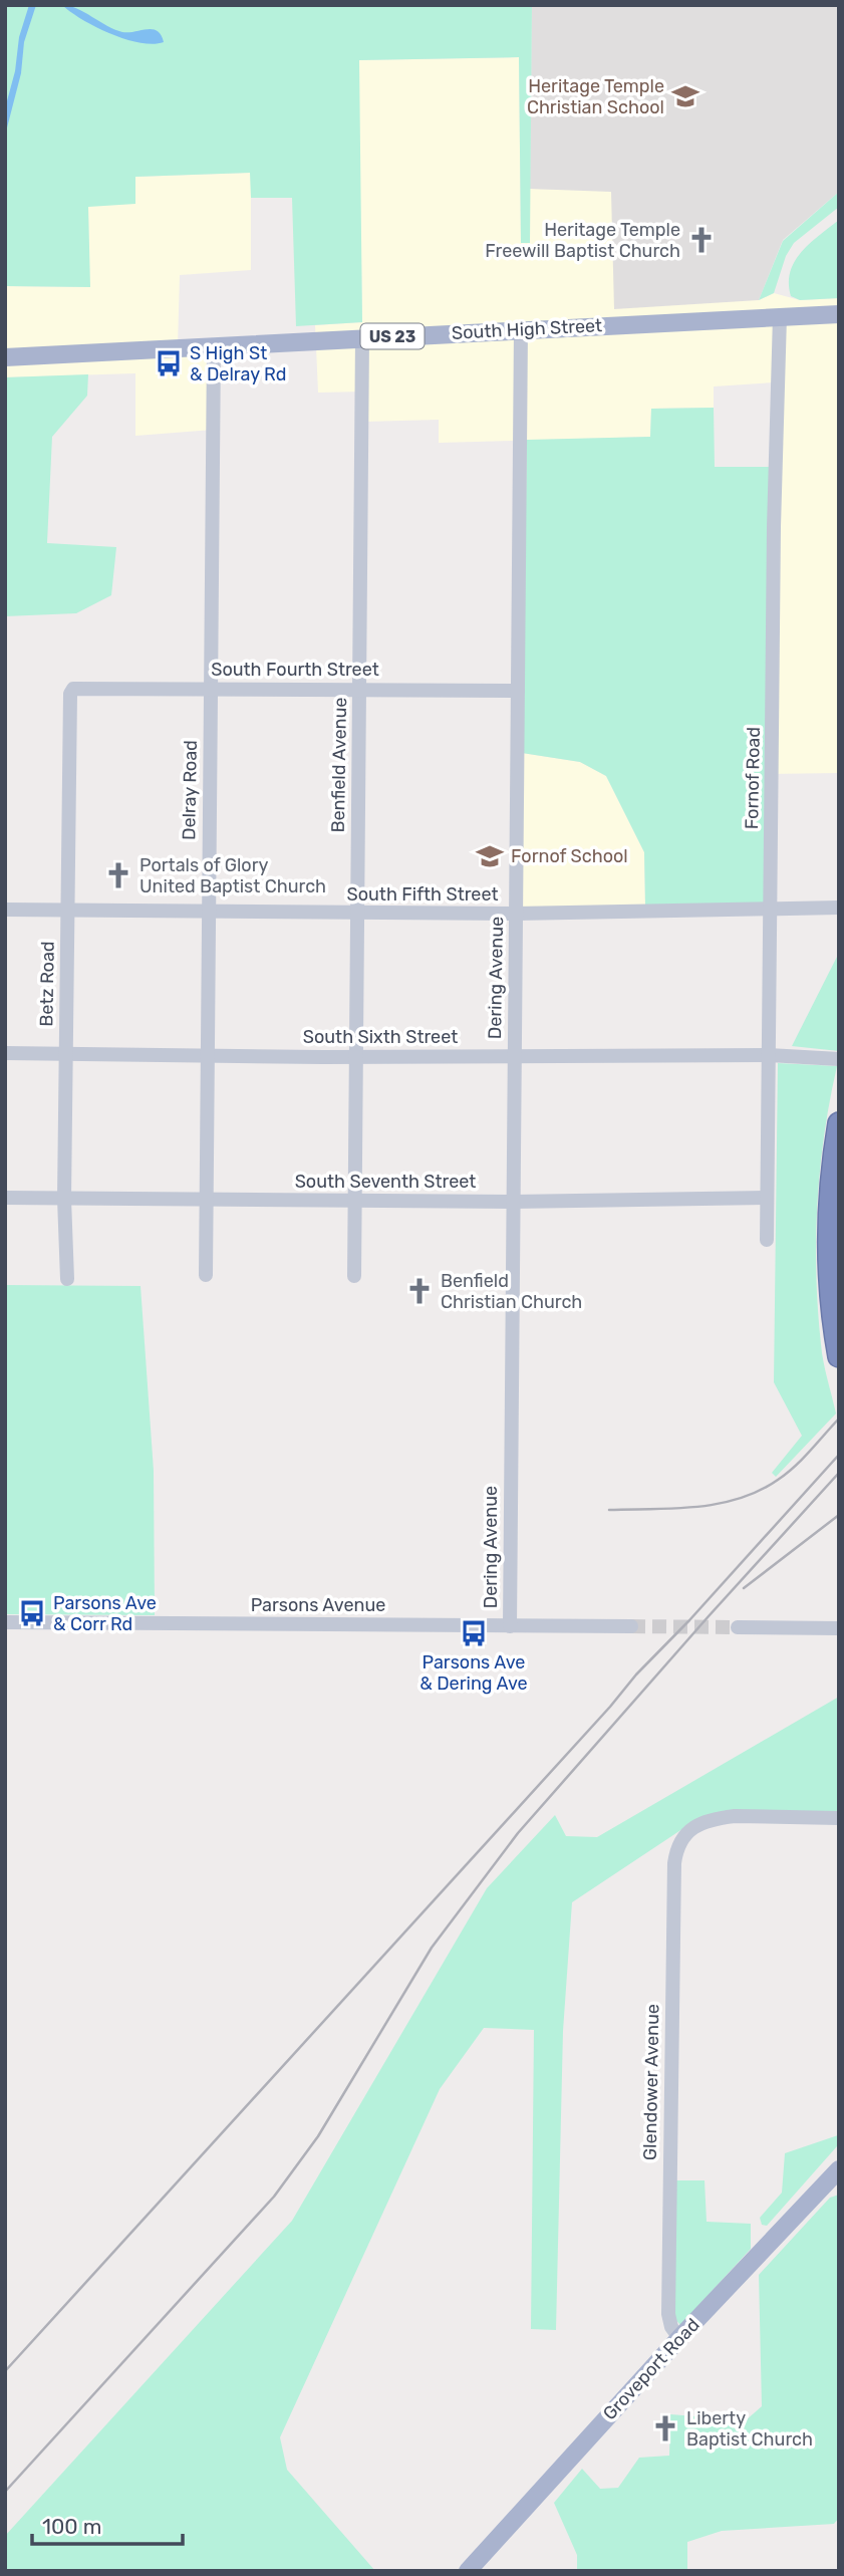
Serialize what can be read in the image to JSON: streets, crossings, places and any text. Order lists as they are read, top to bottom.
{
  "streets": {
    "main road": ["South High Street", "US 23", "Groveport Road"],
    "street": [
      "South Fourth Street",
      "Benfield Avenue",
      "Fornof Road",
      "Delray Road",
      "South Fifth Street",
      "Dering Avenue",
      "Betz Road",
      "South Sixth Street",
      "South Seventh Street",
      "Parsons Avenue",
      "Glendower Avenue"
    ]
  },
  "crossings": [
    ["South High Street", "Benfield Avenue"],
    ["South High Street", "Fornof Road"],
    ["South High Street", "Delray Road"],
    ["South High Street", "Dering Avenue"],
    ["South Fourth Street", "Benfield Avenue"],
    ["South Fourth Street", "Delray Road"],
    ["South Fourth Street", "Dering Avenue"],
    ["South Fourth Street", "Betz Road"],
    ["Benfield Avenue", "South Fifth Street"],
    ["Benfield Avenue", "South Sixth Street"],
    ["Benfield Avenue", "South Seventh Street"],
    ["Fornof Road", "South Fifth Street"],
    ["Fornof Road", "South Sixth Street"],
    ["Fornof Road", "South Seventh Street"],
    ["Delray Road", "South Fifth Street"],
    ["Delray Road", "South Sixth Street"],
    ["Delray Road", "South Seventh Street"],
    ["South Fifth Street", "Dering Avenue"],
    ["South Fifth Street", "Betz Road"],
    ["Dering Avenue", "South Sixth Street"],
    ["Dering Avenue", "South Seventh Street"],
    ["Dering Avenue", "Parsons Avenue"],
    ["Betz Road", "South Sixth Street"],
    ["Betz Road", "South Seventh Street"],
    ["Glendower Avenue", "Groveport Road"]
  ],
  "places": {
    "school or university": ["Heritage Temple Christian School", "Fornof School"],
    "church": [
      "Heritage Temple Freewill Baptist Church",
      "Portals of Glory United Baptist Church",
      "Benfield Christian Church",
      "Liberty Baptist Church"
    ],
    "bus stop": ["S High St & Delray Rd", "Parsons Ave & Corr Rd", "Parsons Ave & Dering Ave"]
  },
  "scale_bar": "100 m"
}
